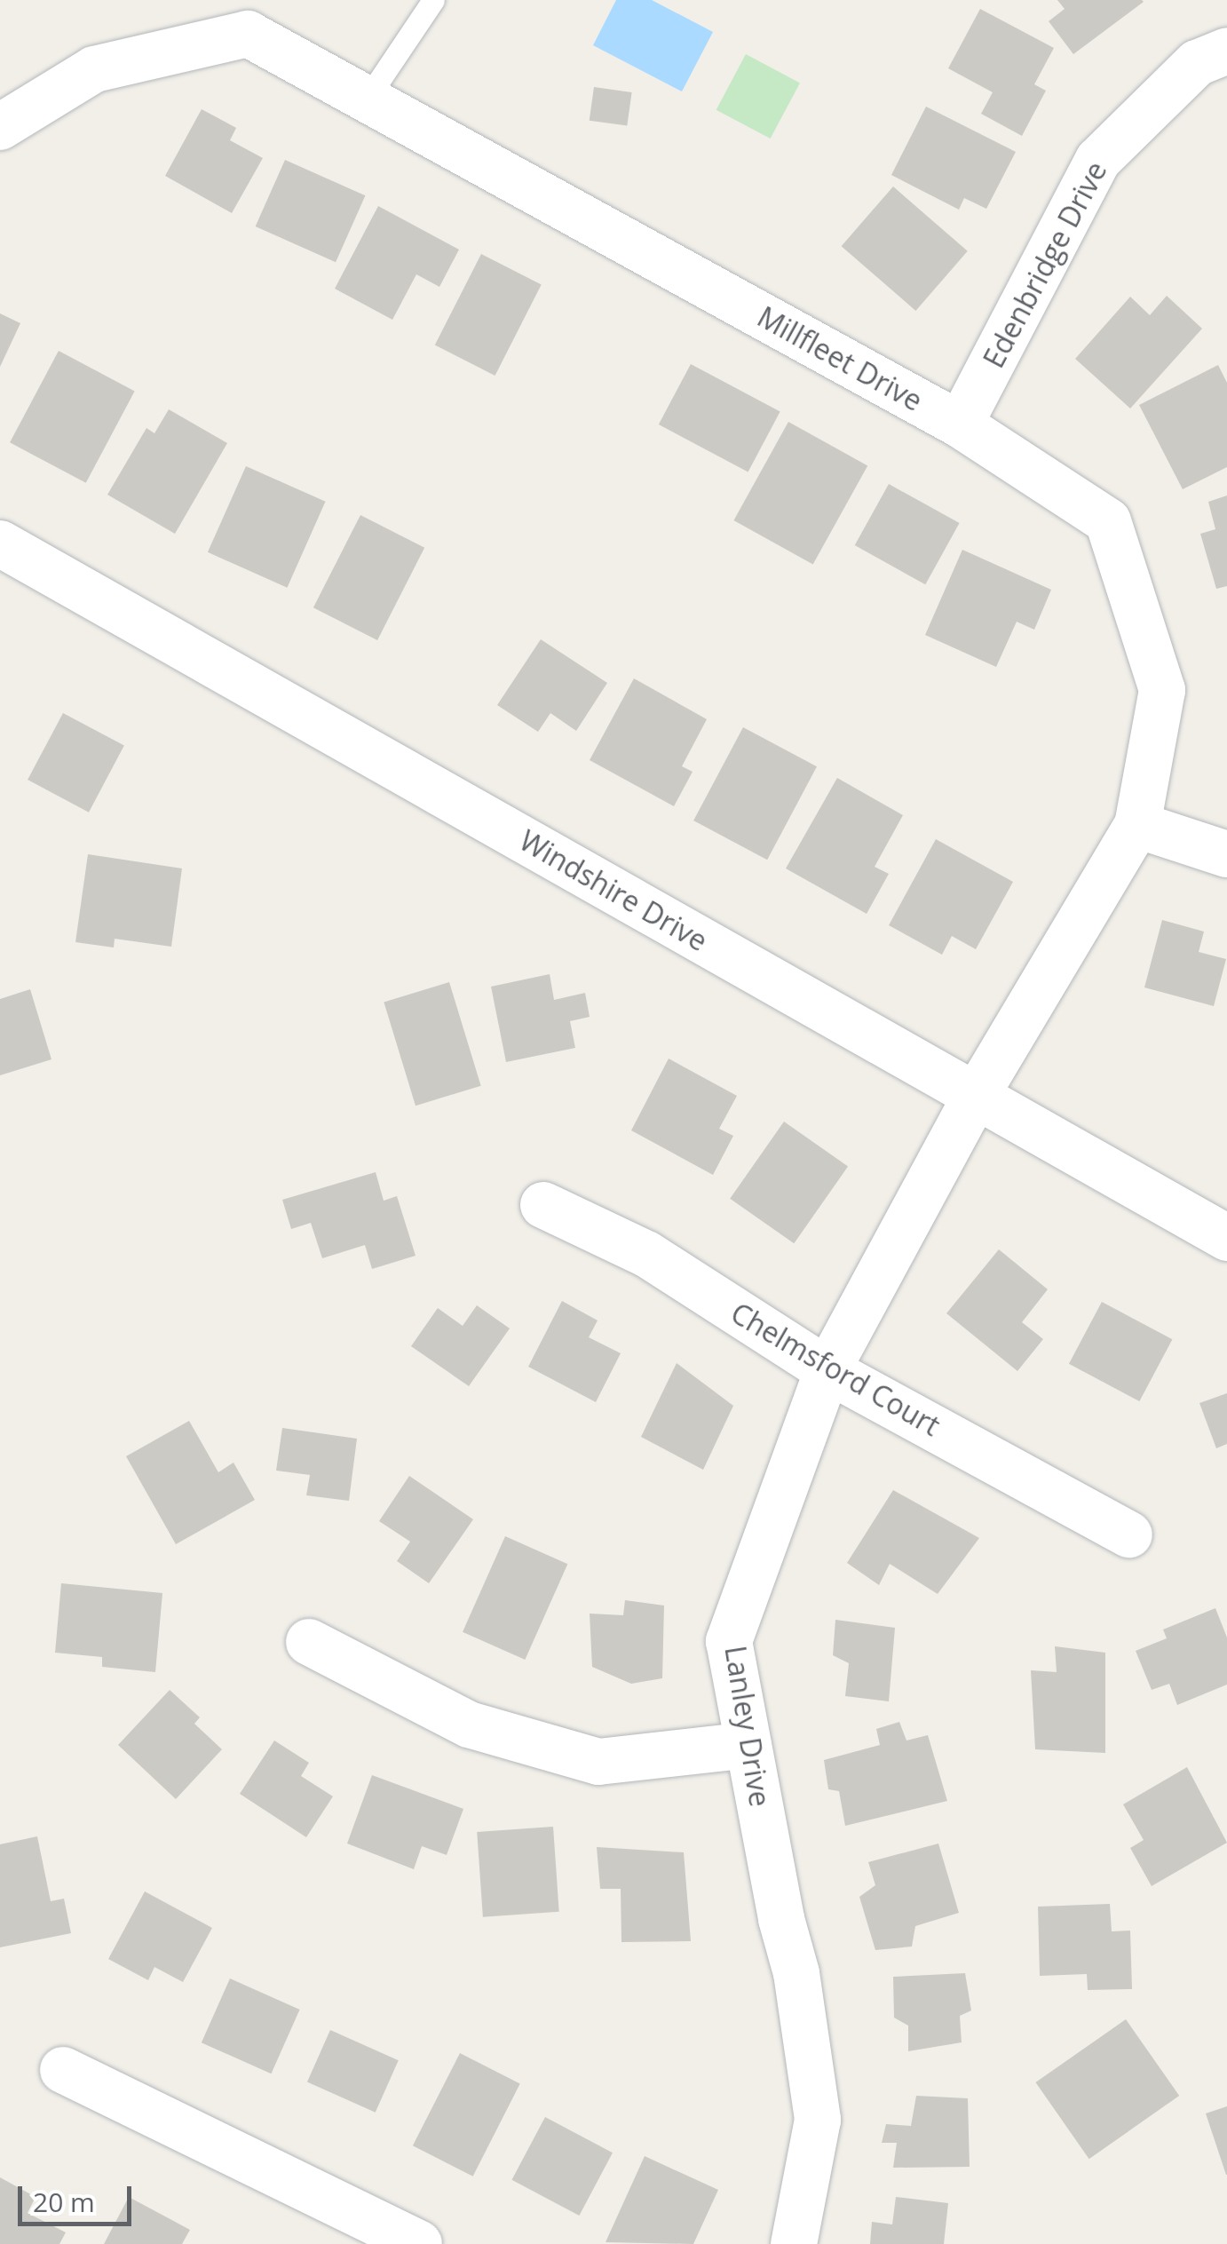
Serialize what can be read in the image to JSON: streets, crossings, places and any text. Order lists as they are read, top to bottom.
{
  "streets": {
    "street": [
      "Edenbridge Drive",
      "Millfleet Drive",
      "Windshire Drive",
      "Chelmsford Court",
      "Lanley Drive"
    ]
  },
  "crossings": [
    ["Edenbridge Drive", "Millfleet Drive"],
    ["Millfleet Drive", "Windshire Drive"],
    ["Millfleet Drive", "Lanley Drive"],
    ["Windshire Drive", "Lanley Drive"],
    ["Chelmsford Court", "Lanley Drive"]
  ],
  "scale_bar": "20 m"
}
